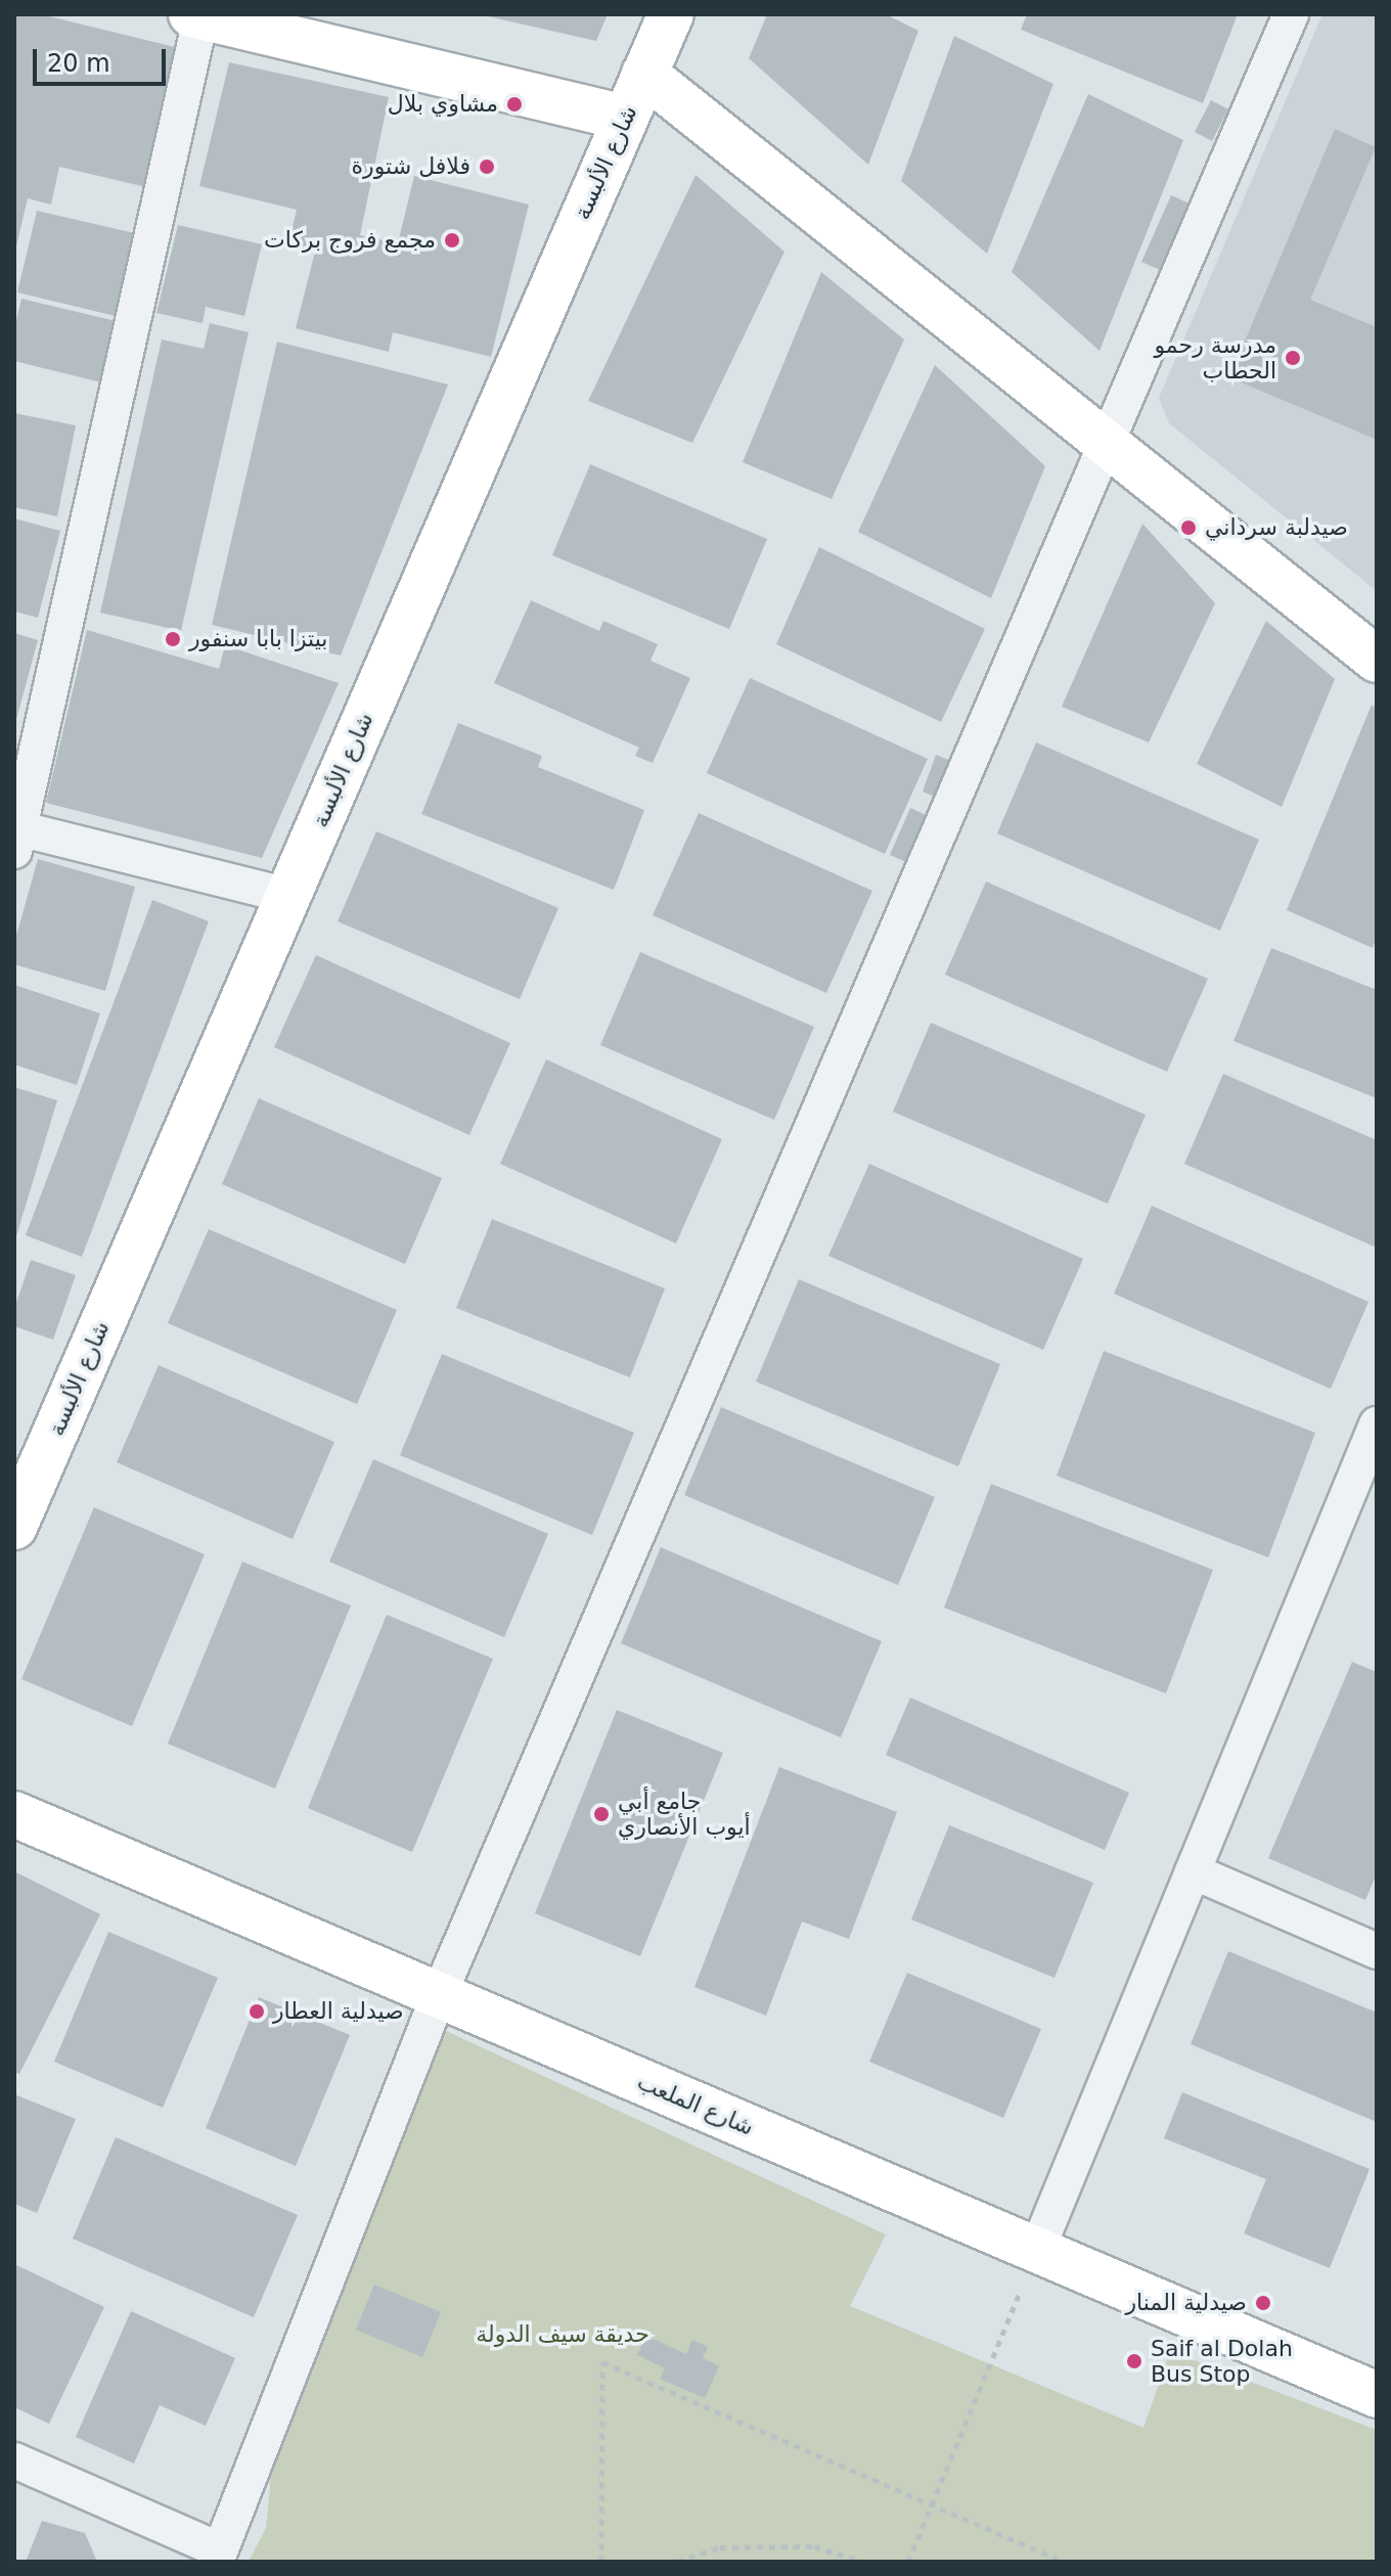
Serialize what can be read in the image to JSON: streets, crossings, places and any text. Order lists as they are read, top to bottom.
{
  "streets": {
    "main road": ["شارع الألبسة", "شارع الملعب"]
  },
  "parks": ["حديقة سيف الدولة"],
  "places": [
    "مشاوي بلال",
    "فلافل شتورة",
    "مجمع فروج بركات",
    "مدرسة رحمو الحطاب",
    "صيدلبة سرداني",
    "بيتزا بابا سنفور",
    "جامع أبي أيوب الأنصاري",
    "صيدلية العطار",
    "صيدلية المنار",
    "Saif al Dolah Bus Stop"
  ],
  "scale_bar": "20 m"
}
